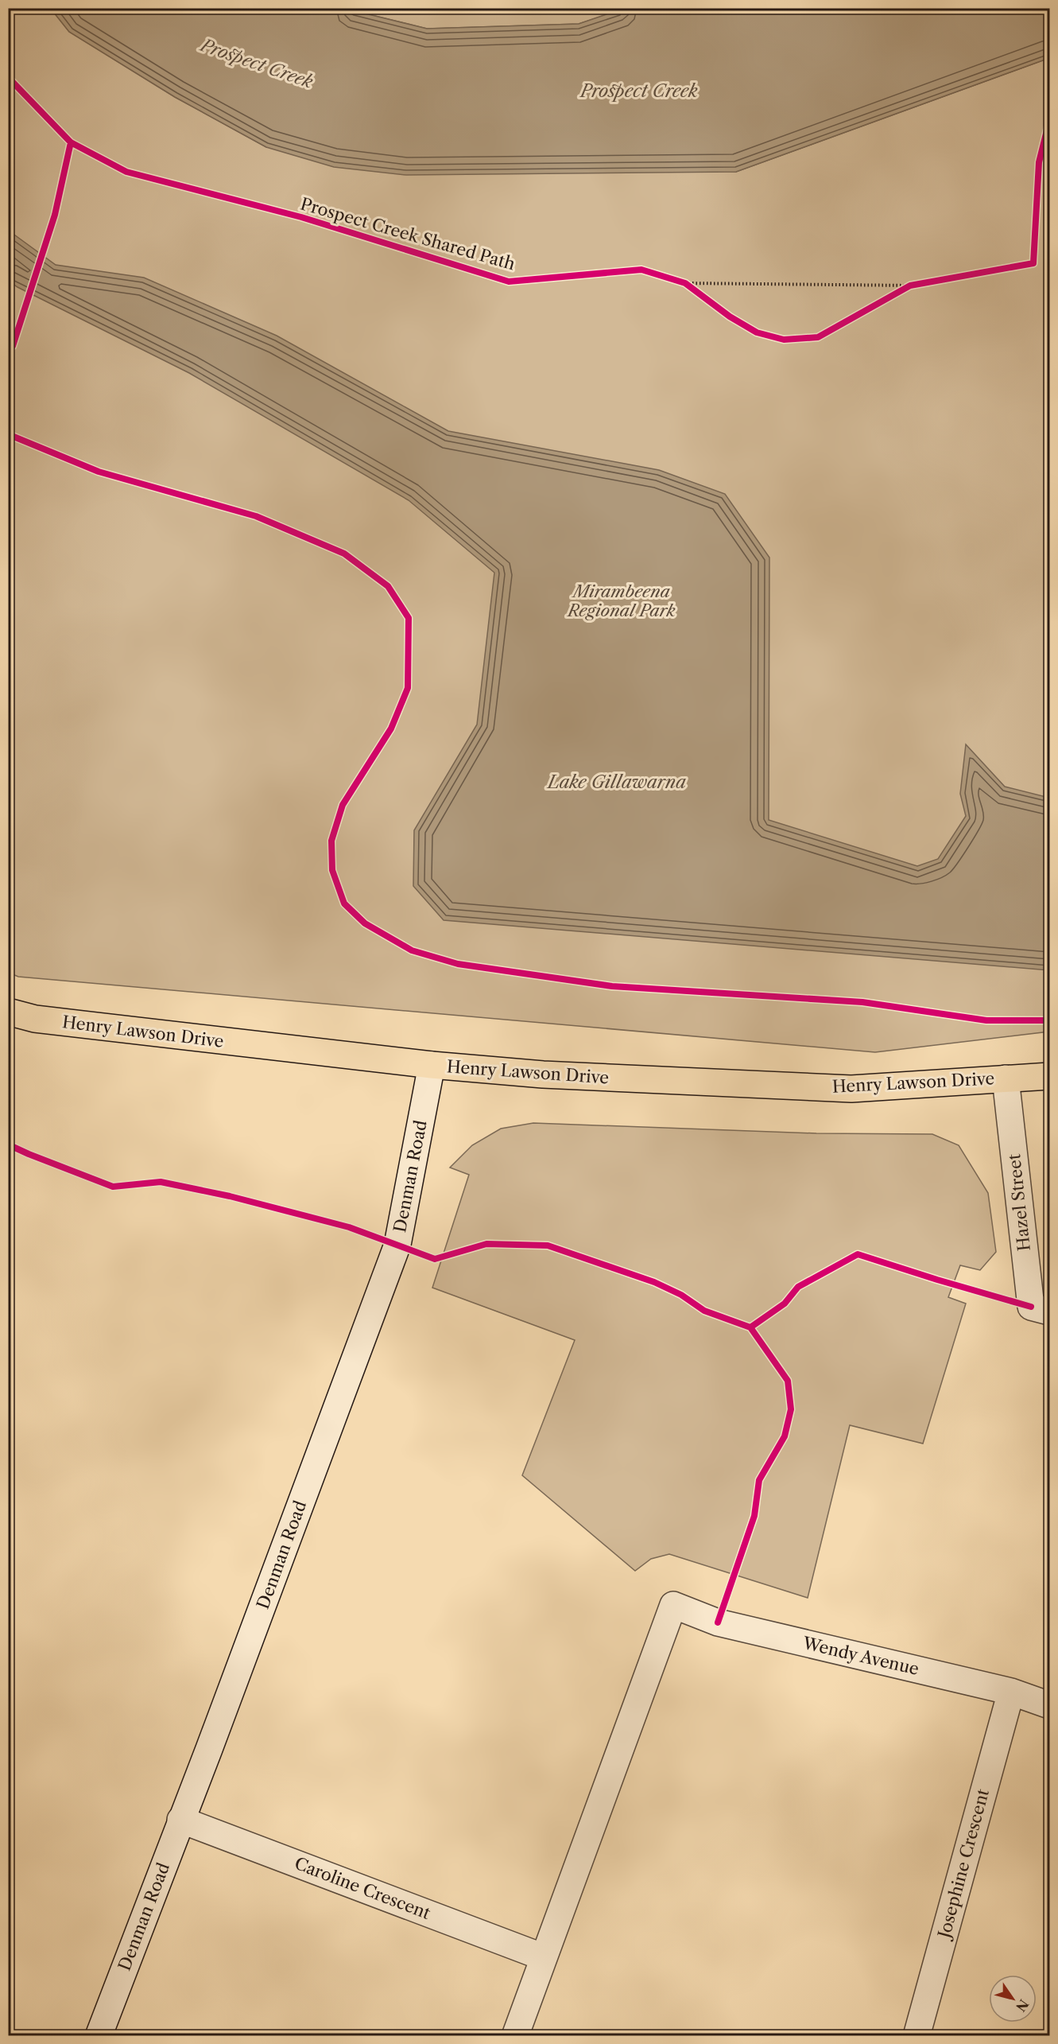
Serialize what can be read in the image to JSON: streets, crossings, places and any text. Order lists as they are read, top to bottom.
{
  "streets": {
    "main road": ["Henry Lawson Drive"],
    "street": [
      "Denman Road",
      "Hazel Street",
      "Wendy Avenue",
      "Josephine Crescent",
      "Caroline Crescent"
    ],
    "cycle path": ["Prospect Creek Shared Path"]
  },
  "crossings": [
    ["Henry Lawson Drive", "Denman Road"],
    ["Henry Lawson Drive", "Hazel Street"],
    ["Denman Road", "Caroline Crescent"],
    ["Wendy Avenue", "Josephine Crescent"],
    ["Wendy Avenue", "Caroline Crescent"]
  ],
  "water": ["Prospect Creek", "Lake Gillawarna"],
  "parks": ["Mirambeena Regional Park"],
  "north": "bottom right"
}
